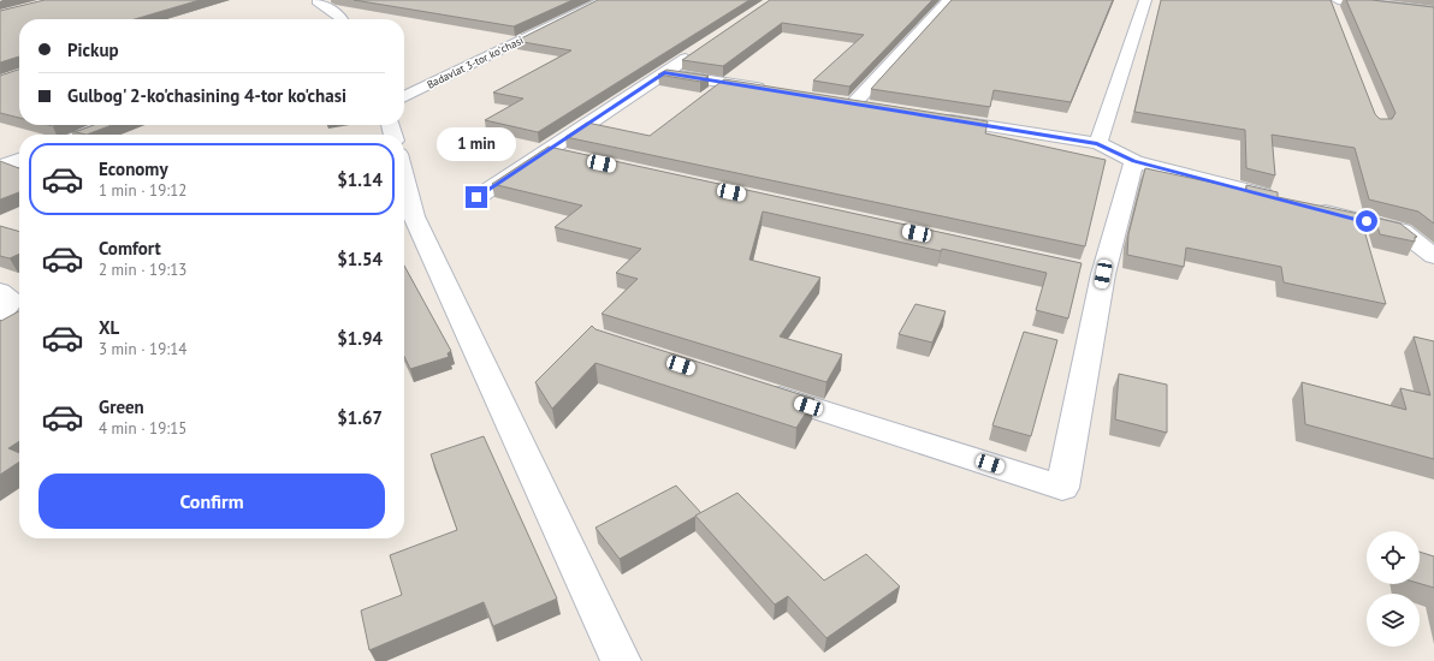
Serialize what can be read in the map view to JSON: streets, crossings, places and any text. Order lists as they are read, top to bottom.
{
  "streets": {
    "street": ["Badavlat 3-tor koʼchasi"]
  },
  "page": {
    "banner": ["Pickup", "Gulbog' 2-ko'chasining 4-tor ko'chasi"],
    "bubble": "1 min",
    "list": [
      {
        "name": "Economy",
        "note": "1 min · 19:12",
        "value": "$1.14"
      },
      {
        "name": "Comfort",
        "note": "2 min · 19:13",
        "value": "$1.54"
      },
      {
        "name": "XL",
        "note": "3 min · 19:14",
        "value": "$1.94"
      },
      {
        "name": "Green",
        "note": "4 min · 19:15",
        "value": "$1.67"
      }
    ],
    "buttons": "Confirm"
  }
}
